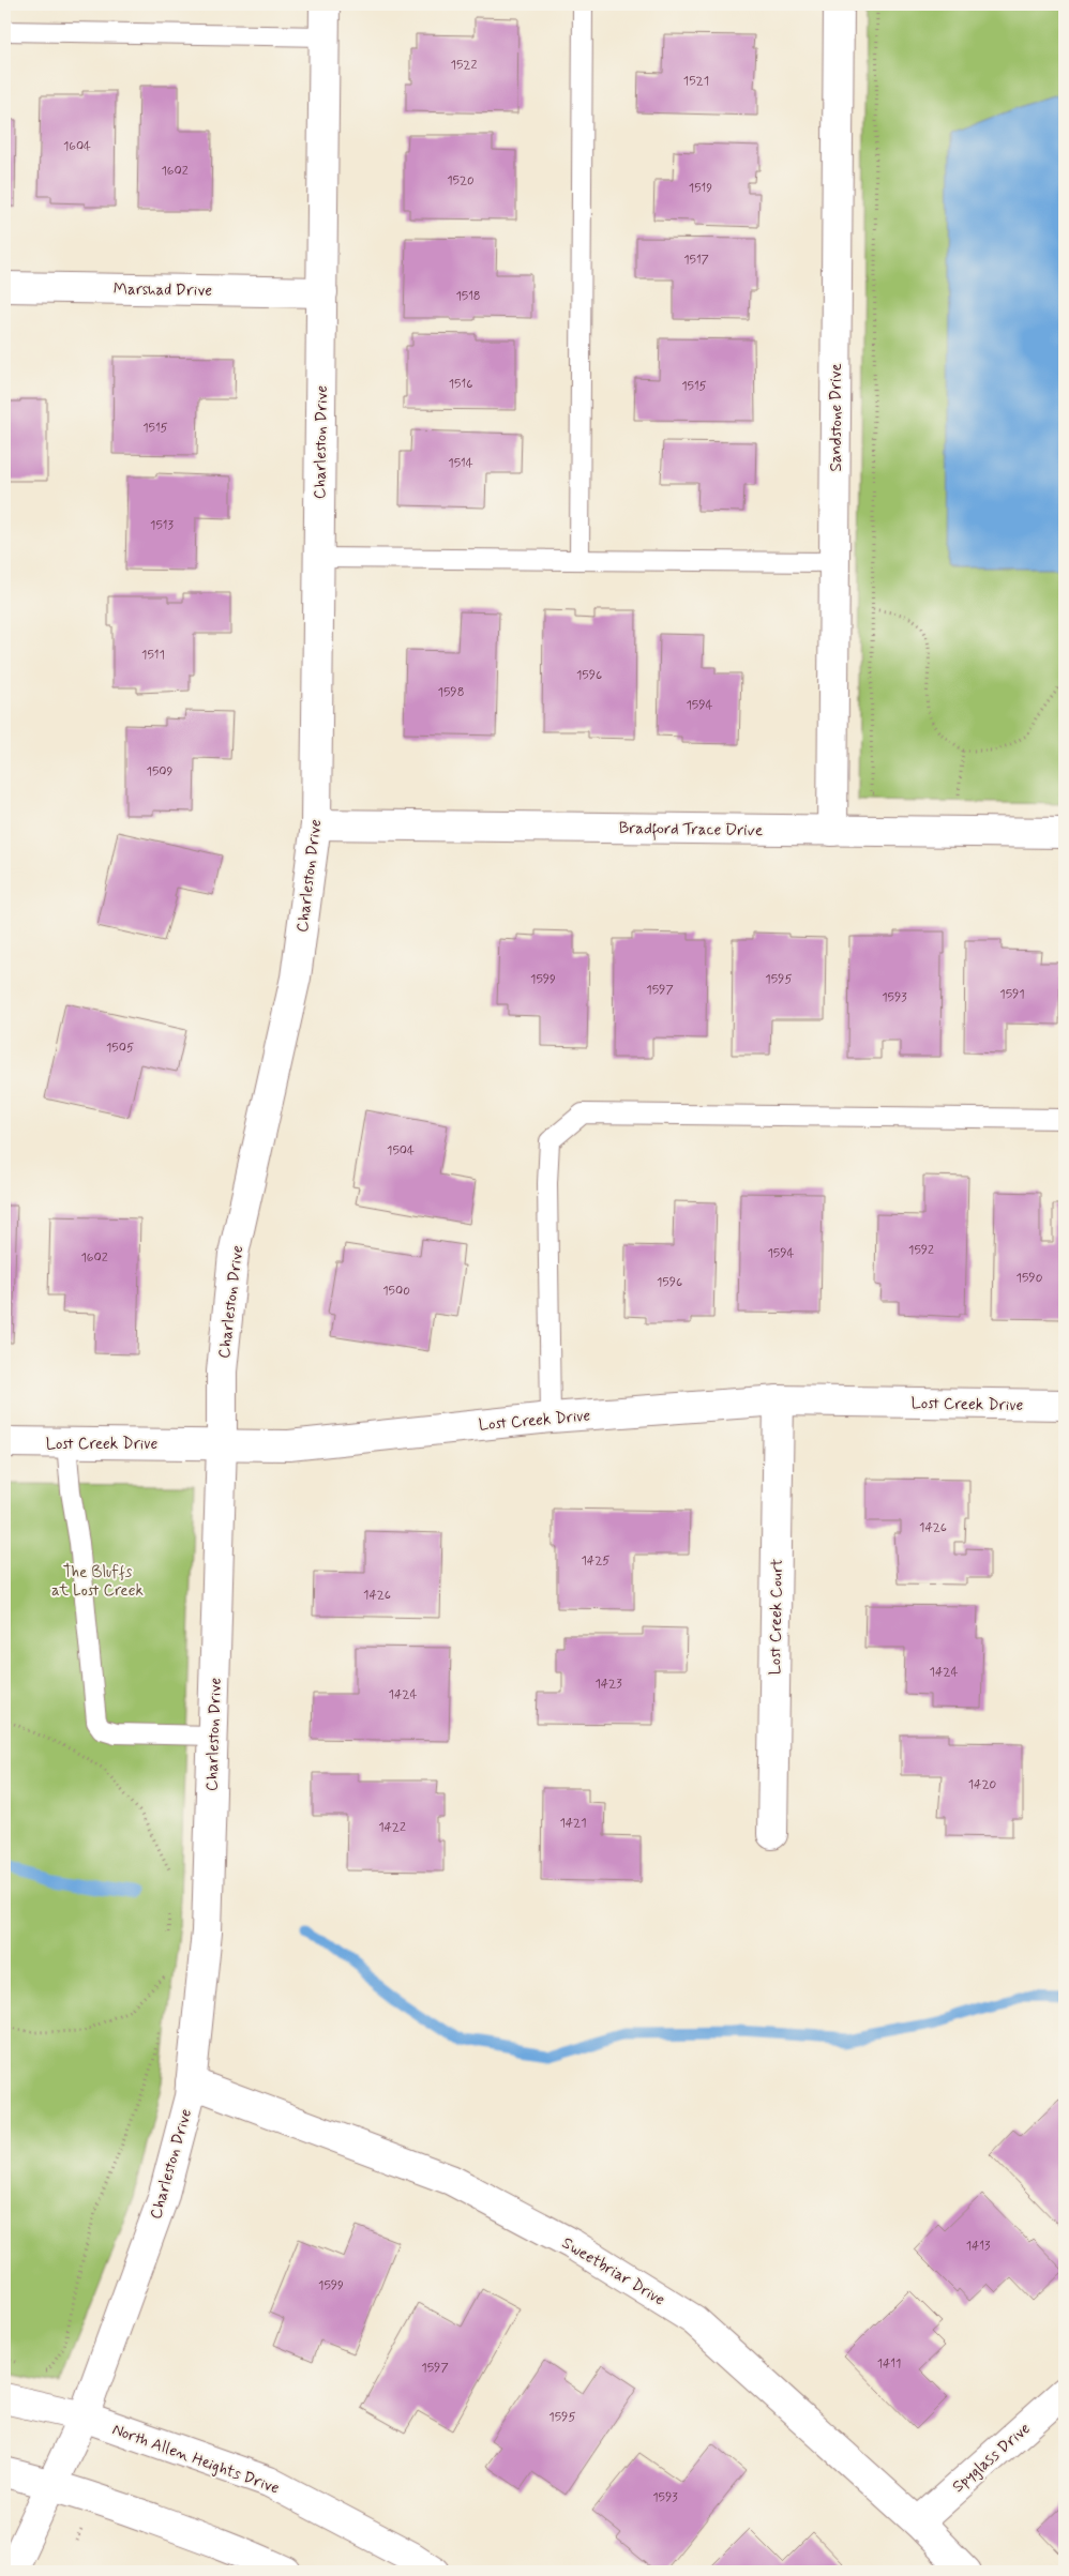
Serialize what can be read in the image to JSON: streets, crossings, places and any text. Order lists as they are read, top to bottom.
{
  "streets": {
    "street": [
      "Marshad Drive",
      "Sandstone Drive",
      "Charleston Drive",
      "Bradford Trace Drive",
      "Lost Creek Drive",
      "Lost Creek Court",
      "Sweetbriar Drive",
      "Spyglass Drive",
      "North Allen Heights Drive"
    ]
  },
  "crossings": [
    ["Marshad Drive", "Charleston Drive"],
    ["Sandstone Drive", "Bradford Trace Drive"],
    ["Charleston Drive", "Bradford Trace Drive"],
    ["Charleston Drive", "Lost Creek Drive"],
    ["Charleston Drive", "Sweetbriar Drive"],
    ["Charleston Drive", "North Allen Heights Drive"],
    ["Lost Creek Drive", "Lost Creek Court"],
    ["Sweetbriar Drive", "Spyglass Drive"]
  ],
  "parks": ["The Bluffs at Lost Creek"],
  "house_numbers": [
    "1522",
    "1521",
    "1604",
    "1602",
    "1520",
    "1519",
    "1517",
    "1518",
    "1516",
    "1515",
    "1515",
    "1514",
    "1513",
    "1511",
    "1596",
    "1598",
    "1594",
    "1509",
    "1599",
    "1595",
    "1597",
    "1591",
    "1593",
    "1505",
    "1504",
    "1592",
    "1594",
    "1602",
    "1590",
    "1596",
    "1500",
    "1426",
    "1425",
    "1426",
    "1424",
    "1423",
    "1424",
    "1420",
    "1421",
    "1422",
    "1413",
    "1599",
    "1411",
    "1597",
    "1595",
    "1593"
  ]
}
